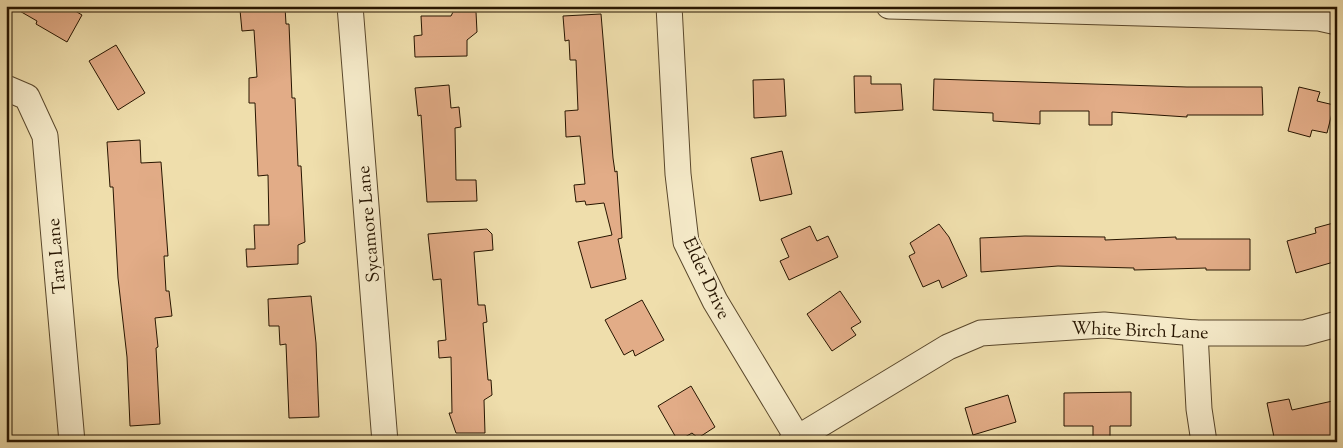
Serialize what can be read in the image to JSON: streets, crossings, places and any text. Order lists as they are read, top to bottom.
{
  "streets": {
    "street": [
      "Sycamore Lane",
      "Tara Lane",
      "Elder Drive",
      "White Birch Lane"
    ]
  },
  "crossings": [
    ["Elder Drive", "White Birch Lane"]
  ]
}
